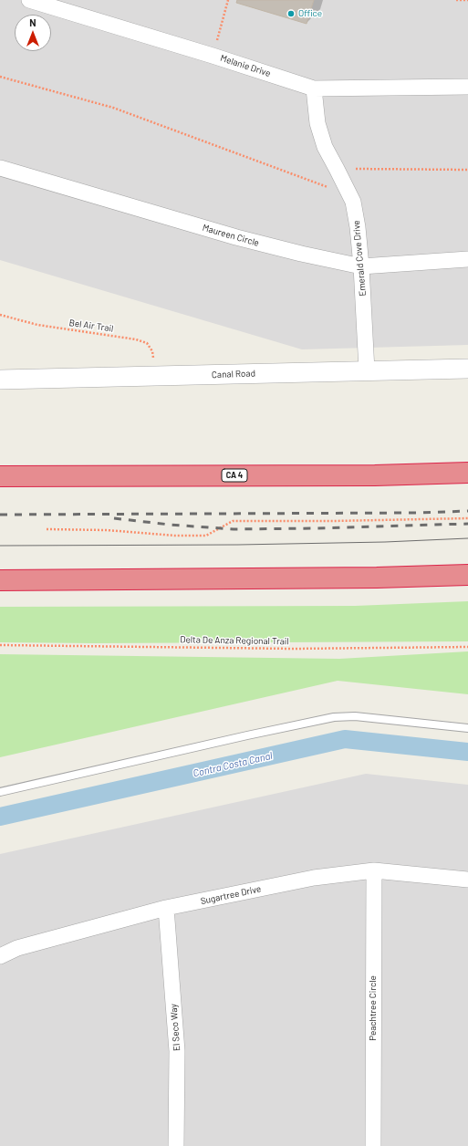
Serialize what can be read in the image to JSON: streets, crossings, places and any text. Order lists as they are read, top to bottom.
{
  "streets": {
    "highway": ["CA 4"],
    "street": [
      "Melanie Drive",
      "Maureen Circle",
      "Emerald Cove Drive",
      "Canal Road",
      "Sugartree Drive",
      "Peachtree Circle",
      "El Seco Way"
    ],
    "path": ["Bel Air Trail", "Delta De Anza Regional Trail"]
  },
  "crossings": [
    ["Melanie Drive", "Emerald Cove Drive"],
    ["Maureen Circle", "Emerald Cove Drive"],
    ["Emerald Cove Drive", "Canal Road"],
    ["Bel Air Trail", "Canal Road"],
    ["Sugartree Drive", "Peachtree Circle"],
    ["Sugartree Drive", "El Seco Way"]
  ],
  "water": ["Contra Costa Canal"],
  "places": ["Office"],
  "north": "top"
}
